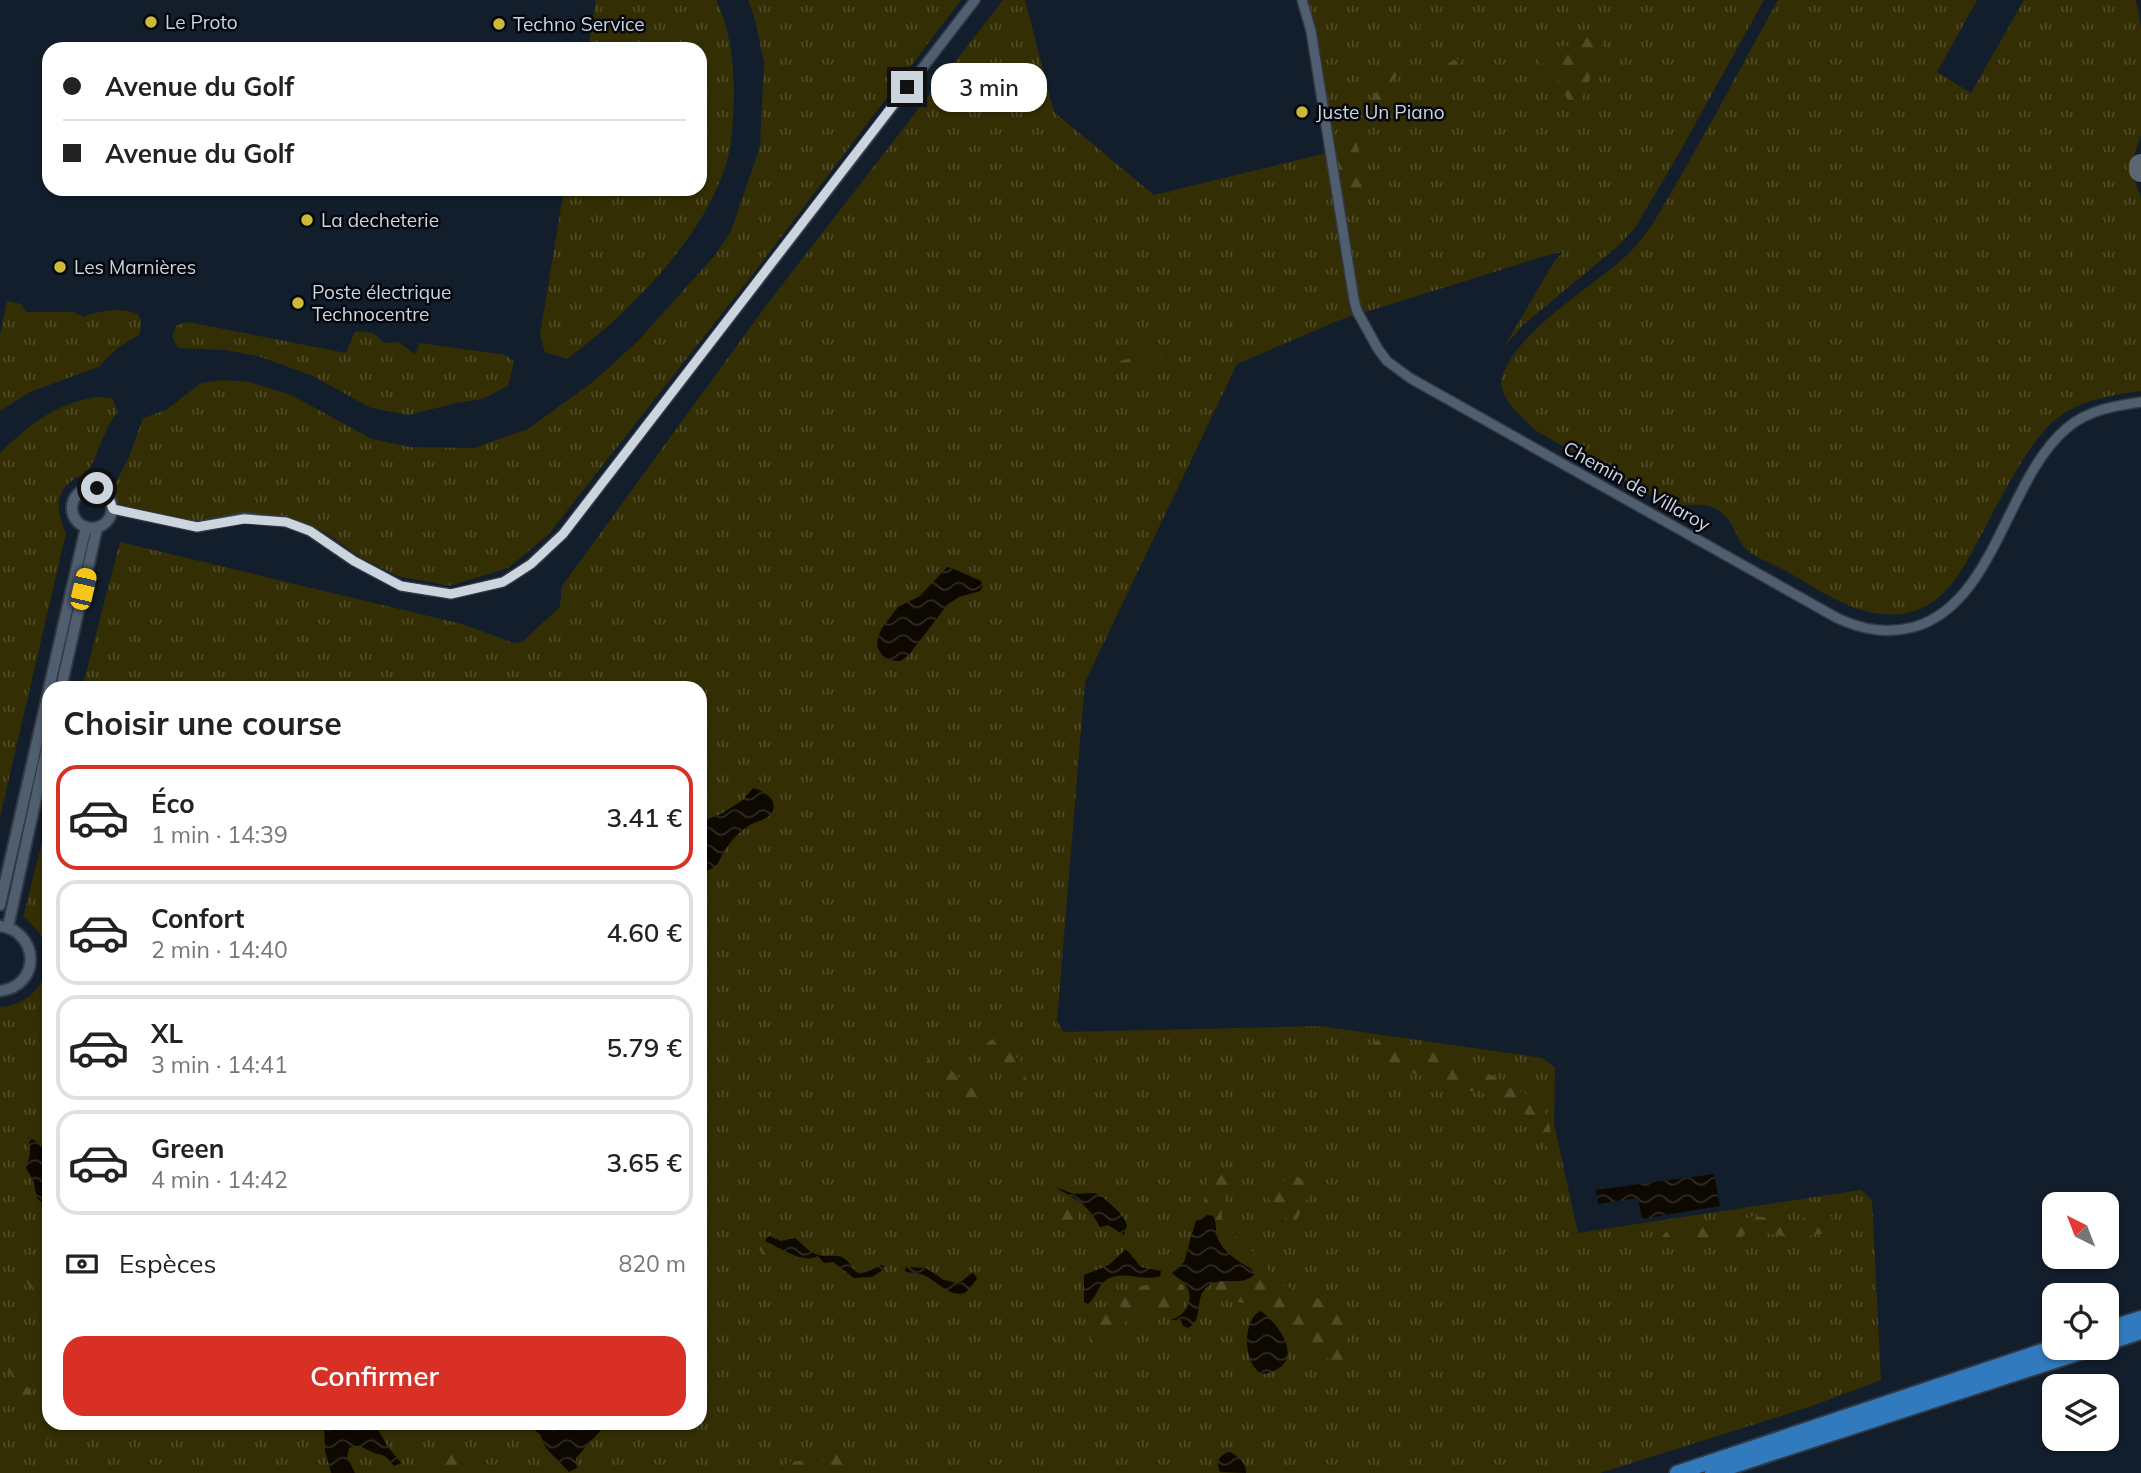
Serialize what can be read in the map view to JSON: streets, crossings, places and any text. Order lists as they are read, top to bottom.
{
  "streets": {
    "street": ["Chemin de Villaroy"]
  },
  "places": [
    "Le Proto",
    "Techno Service",
    "Juste Un Piano",
    "La decheterie",
    "Les Marnières",
    "Poste électrique Technocentre"
  ],
  "north": "top left",
  "page": {
    "banner": ["Avenue du Golf", "Avenue du Golf"],
    "bubble": "3 min",
    "heading": "Choisir une course",
    "list": [
      {
        "name": "Éco",
        "note": "1 min · 14:39",
        "value": "3.41 €"
      },
      {
        "name": "Confort",
        "note": "2 min · 14:40",
        "value": "4.60 €"
      },
      {
        "name": "XL",
        "note": "3 min · 14:41",
        "value": "5.79 €"
      },
      {
        "name": "Green",
        "note": "4 min · 14:42",
        "value": "3.65 €"
      }
    ],
    "pay": ["Espèces", "820 m"],
    "buttons": "Confirmer"
  }
}
